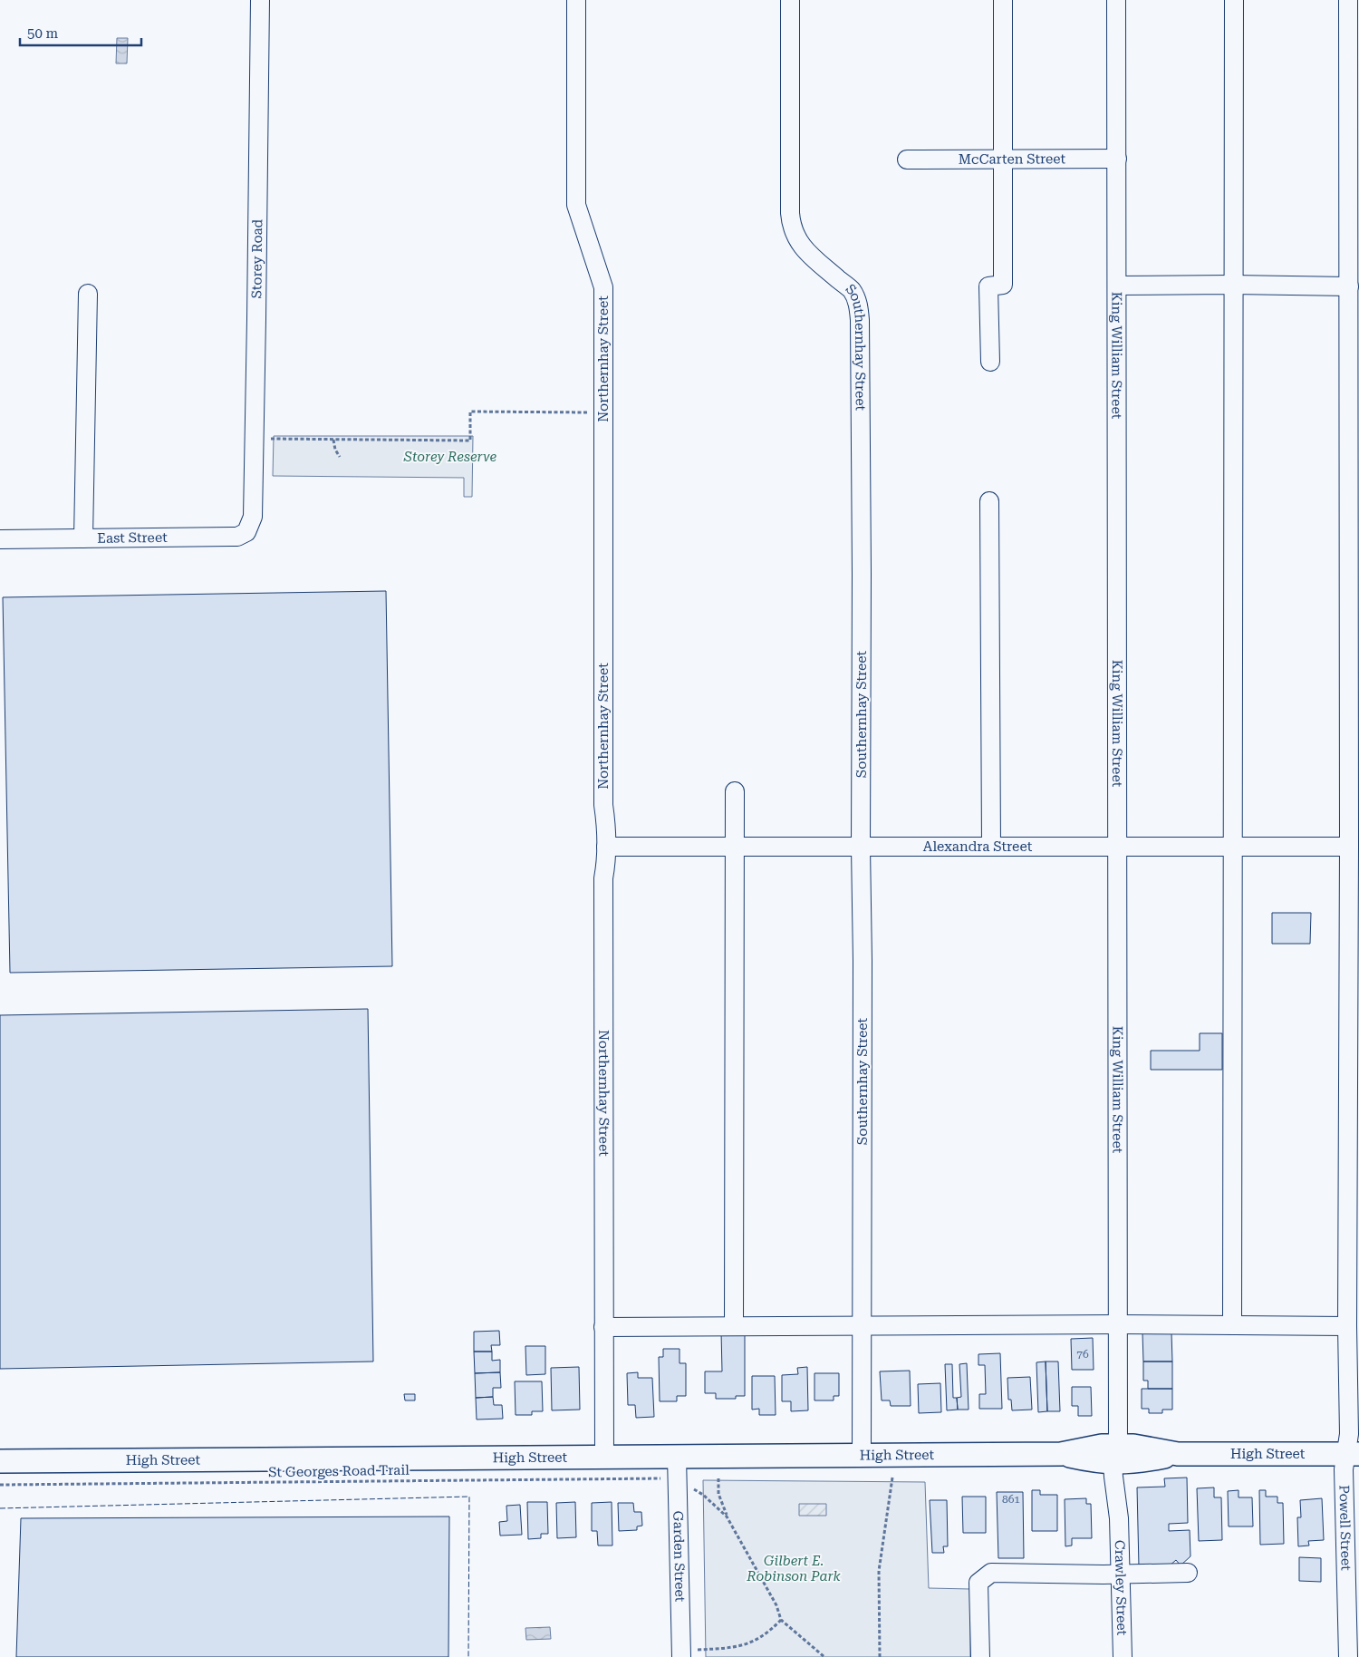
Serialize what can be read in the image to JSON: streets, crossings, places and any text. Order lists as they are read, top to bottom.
{
  "streets": {
    "main road": ["High Street"],
    "street": [
      "McCarten Street",
      "Storey Road",
      "Southernhay Street",
      "King William Street",
      "Northernhay Street",
      "East Street",
      "Alexandra Street",
      "Powell Street",
      "Garden Street",
      "Crawley Street"
    ],
    "path": ["St Georges Road Trail"]
  },
  "crossings": [
    ["McCarten Street", "King William Street"],
    ["Storey Road", "East Street"],
    ["Southernhay Street", "Alexandra Street"],
    ["Southernhay Street", "High Street"],
    ["King William Street", "Alexandra Street"],
    ["King William Street", "High Street"],
    ["King William Street", "Crawley Street"],
    ["Northernhay Street", "Alexandra Street"],
    ["Northernhay Street", "High Street"],
    ["Alexandra Street", "Powell Street"],
    ["High Street", "Powell Street"],
    ["High Street", "Garden Street"],
    ["High Street", "Crawley Street"],
    ["St Georges Road Trail", "Garden Street"]
  ],
  "parks": ["Storey Reserve", "Gilbert E. Robinson Park"],
  "house_numbers": ["76", "861"],
  "scale_bar": "50 m"
}
